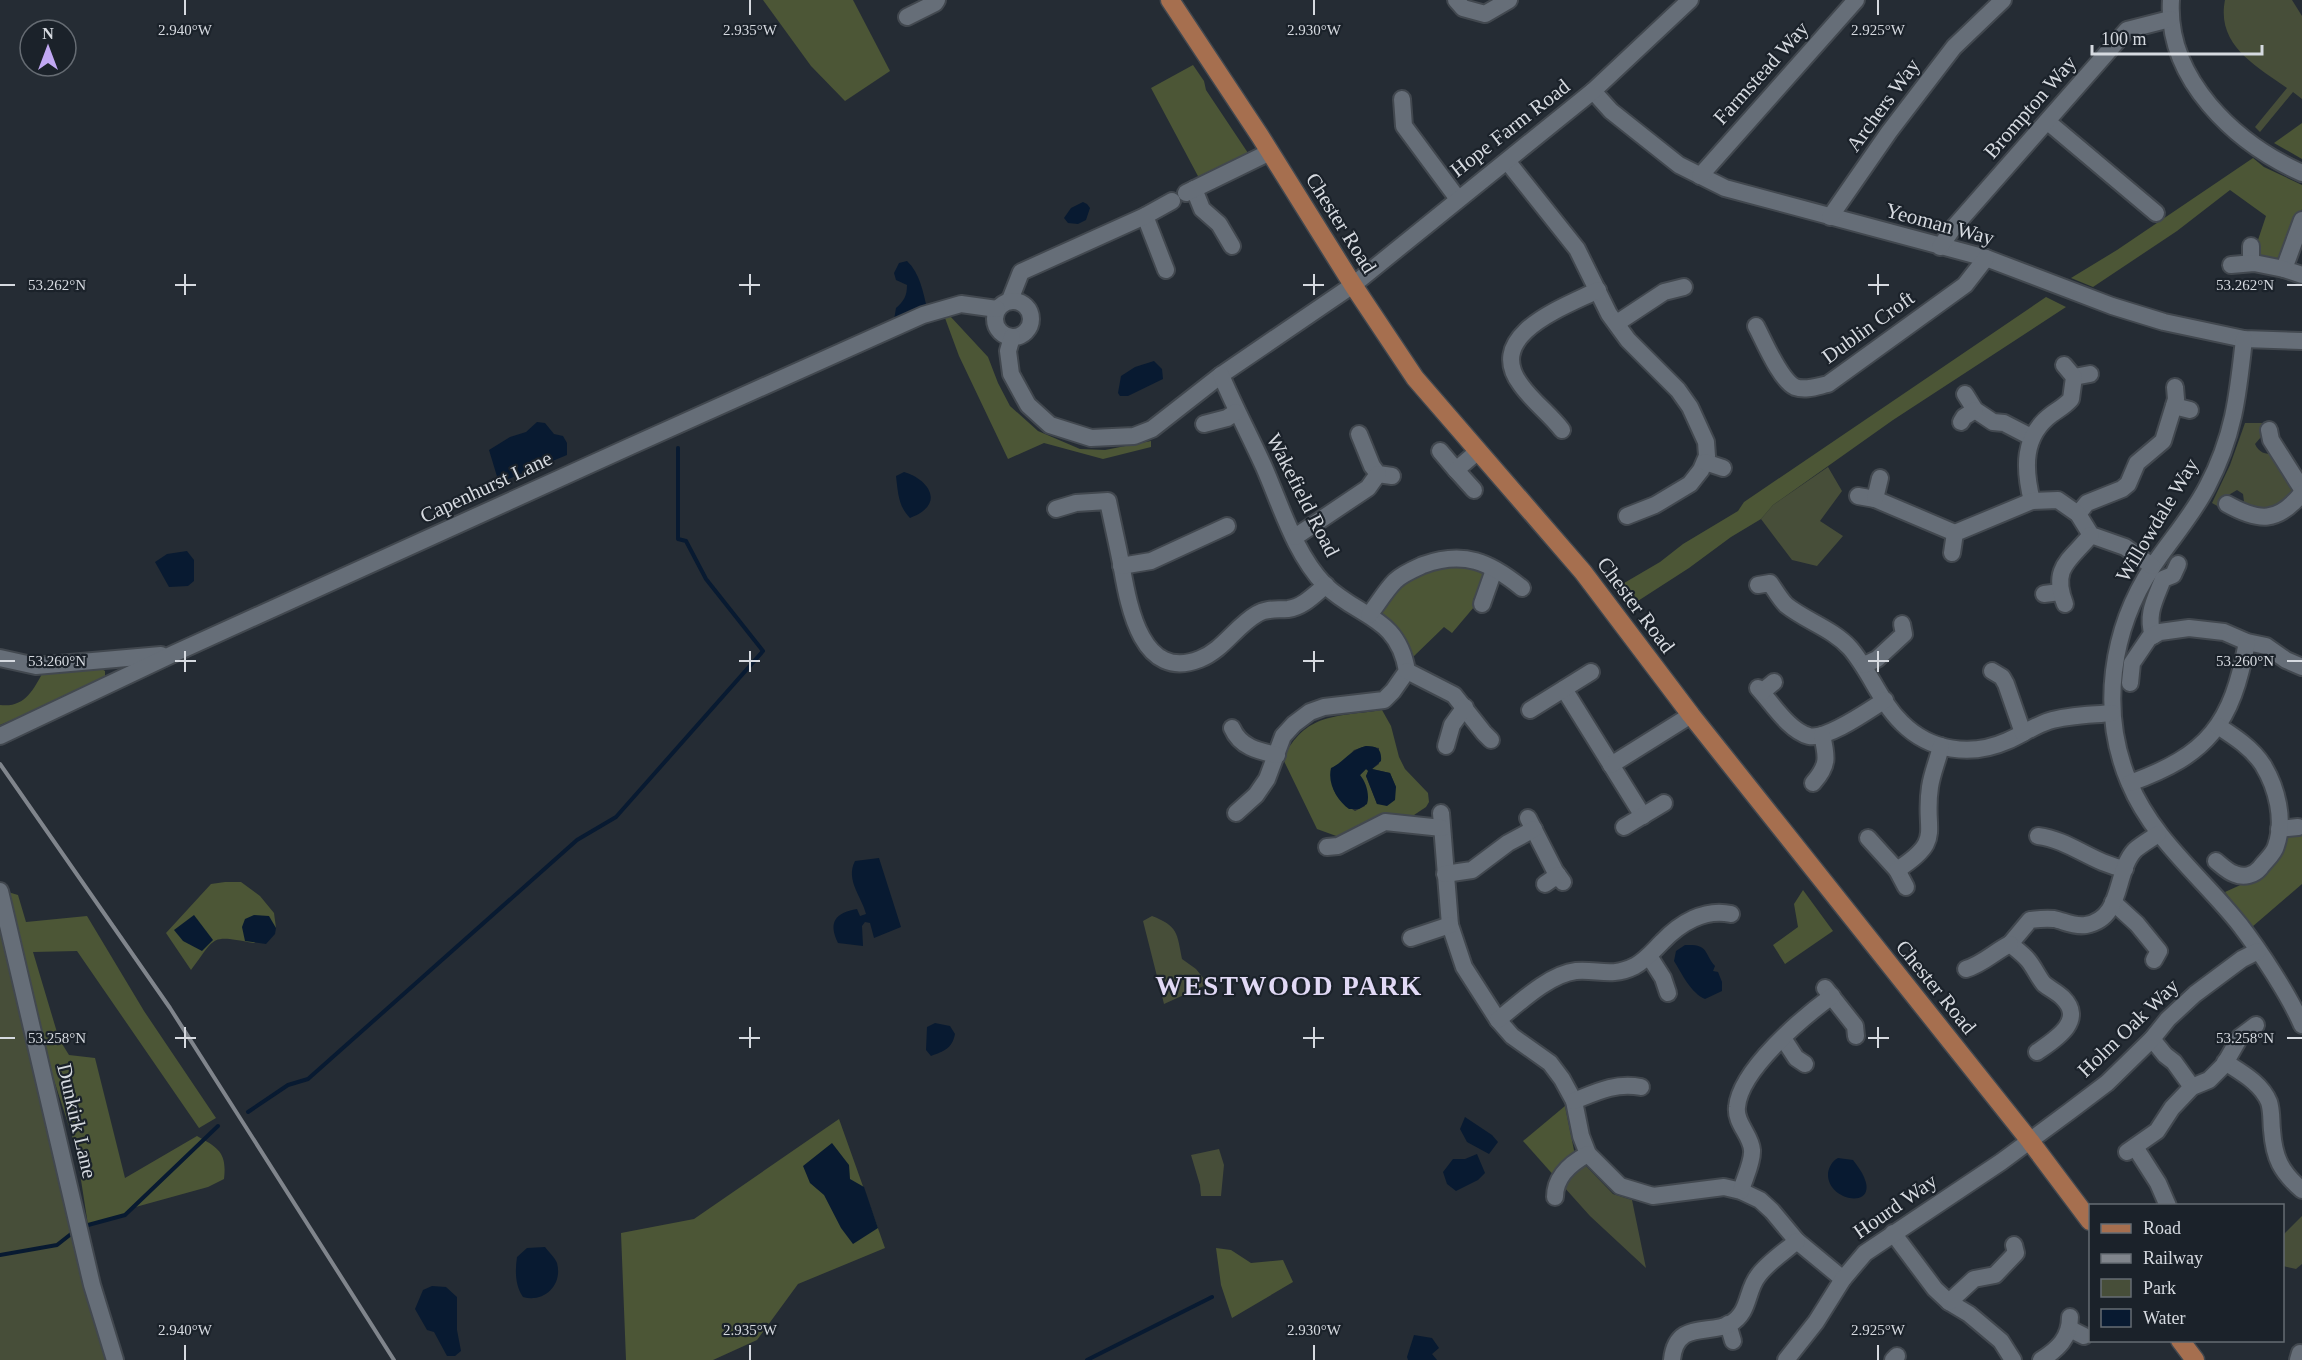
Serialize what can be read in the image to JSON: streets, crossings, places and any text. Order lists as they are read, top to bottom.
{
  "streets": {
    "main road": ["Chester Road"],
    "street": [
      "Farmstead Way",
      "Archers Way",
      "Brompton Way",
      "Hope Farm Road",
      "Yeoman Way",
      "Dublin Croft",
      "Capenhurst Lane",
      "Wakefield Road",
      "Willowdale Way",
      "Holm Oak Way",
      "Dunkirk Lane",
      "Hourd Way"
    ]
  },
  "crossings": [
    ["Farmstead Way", "Yeoman Way"],
    ["Archers Way", "Yeoman Way"],
    ["Brompton Way", "Yeoman Way"],
    ["Hope Farm Road", "Chester Road"],
    ["Hope Farm Road", "Yeoman Way"],
    ["Hope Farm Road", "Capenhurst Lane"],
    ["Hope Farm Road", "Wakefield Road"],
    ["Chester Road", "Holm Oak Way"],
    ["Chester Road", "Hourd Way"],
    ["Yeoman Way", "Dublin Croft"],
    ["Yeoman Way", "Willowdale Way"],
    ["Willowdale Way", "Holm Oak Way"],
    ["Holm Oak Way", "Hourd Way"]
  ],
  "districts": ["WESTWOOD PARK"],
  "legend": [
    "Road",
    "Railway",
    "Park",
    "Water"
  ],
  "scale_bar": "100 m",
  "north": "top",
  "coordinates": [
    "2.940°W",
    "2.935°W",
    "2.930°W",
    "2.925°W",
    "53.262°N",
    "53.260°N",
    "53.258°N"
  ]
}
